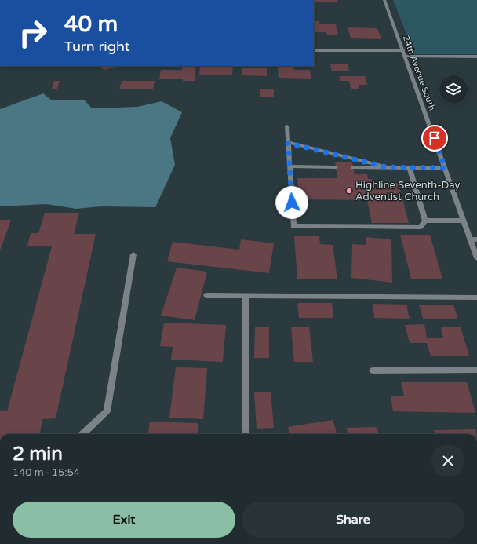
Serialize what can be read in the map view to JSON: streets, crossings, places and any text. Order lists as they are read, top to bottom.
{
  "streets": {
    "street": ["24th Avenue South"]
  },
  "places": ["Highline Seventh-Day Adventist Church"],
  "page": {
    "turn": ["40 m", "Turn right"],
    "heading": ["2 min", "140 m · 15:54"],
    "buttons": ["Exit", "Share"]
  }
}
